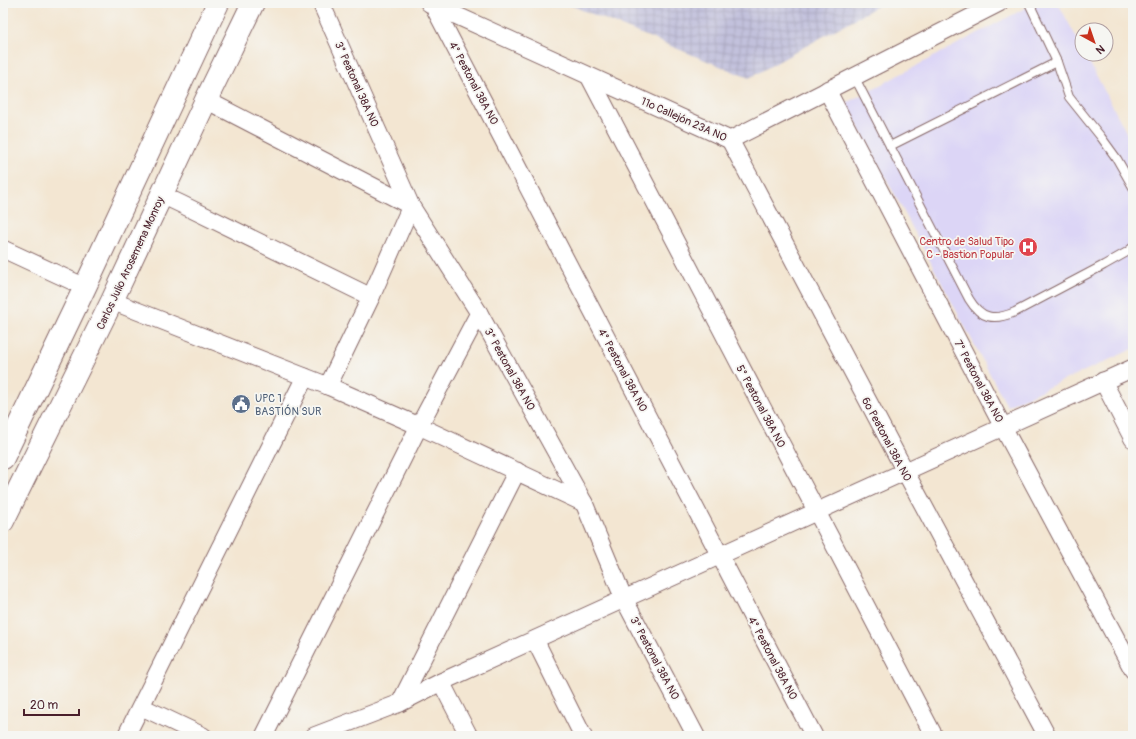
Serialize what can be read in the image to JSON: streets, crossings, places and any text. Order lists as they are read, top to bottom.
{
  "streets": {
    "main road": ["Carlos Julio Arosemena Monroy"],
    "street": [
      "4° Peatonal 38A NO",
      "3° Peatonal 38A NO",
      "11º Callejón 23A NO",
      "7° Peatonal 38A NO",
      "5° Peatonal 38A NO",
      "6º Peatonal 38A NO"
    ]
  },
  "crossings": [
    ["4° Peatonal 38A NO", "11º Callejón 23A NO"],
    ["11º Callejón 23A NO", "7° Peatonal 38A NO"],
    ["11º Callejón 23A NO", "5° Peatonal 38A NO"],
    ["11º Callejón 23A NO", "6º Peatonal 38A NO"]
  ],
  "places": {
    "hospital": ["Centro de Salud Tipo C - Bastion Popular"],
    "public building": ["UPC 1 BASTIÓN SUR"]
  },
  "scale_bar": "20 m",
  "north": "bottom right"
}
